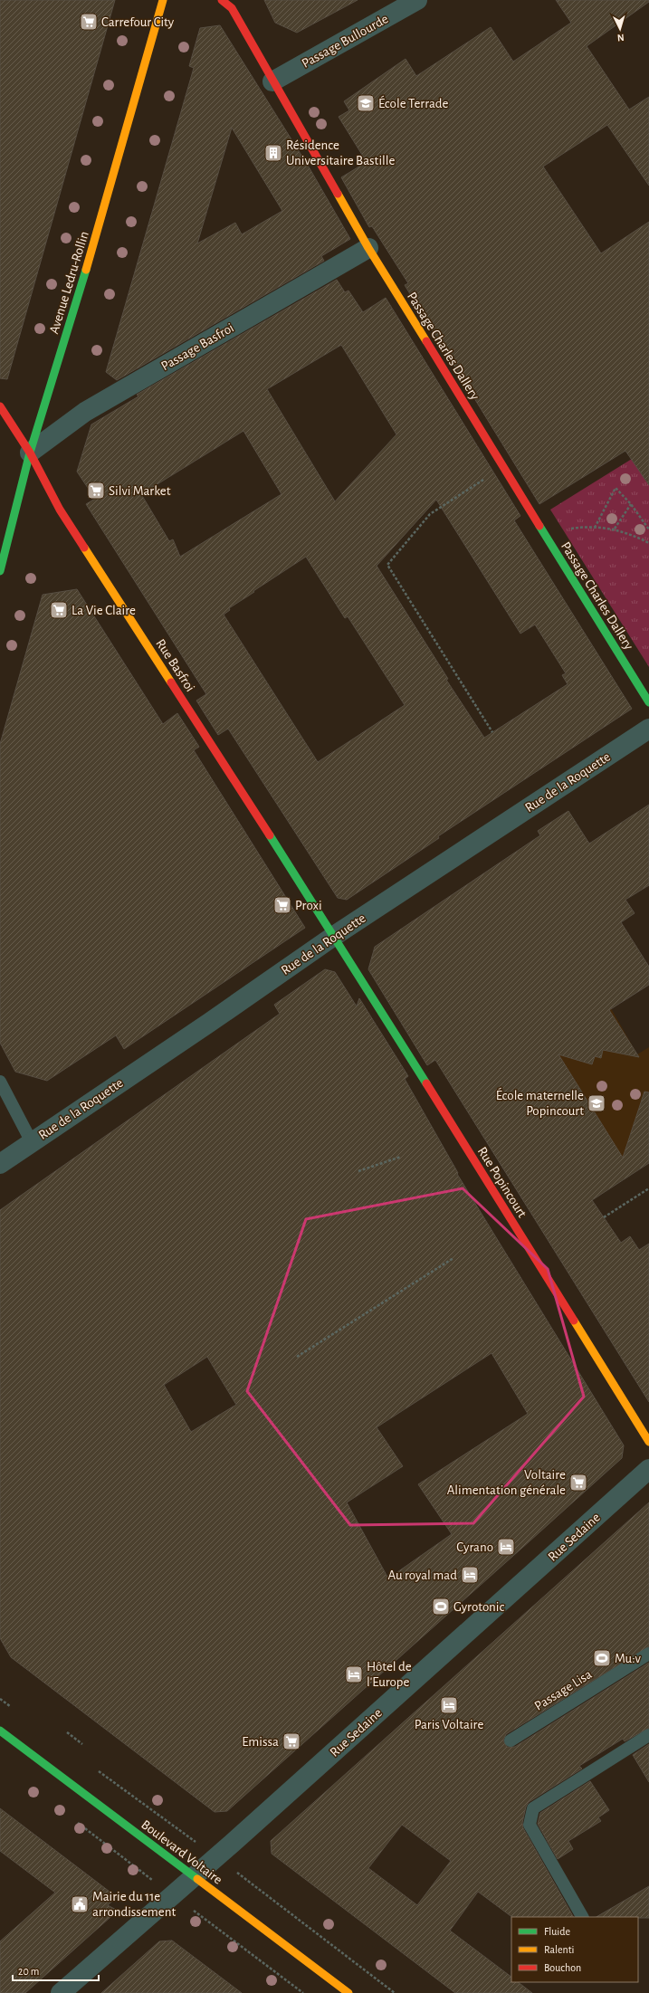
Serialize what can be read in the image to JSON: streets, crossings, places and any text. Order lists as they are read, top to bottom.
{
  "streets": {
    "street": [
      "Passage Bullourde",
      "Avenue Ledru-Rollin",
      "Passage Charles Dallery",
      "Passage Basfroi",
      "Rue Basfroi",
      "Rue de la Roquette",
      "Rue Popincourt",
      "Rue Sedaine",
      "Boulevard Voltaire"
    ],
    "lane": ["Passage Lisa"]
  },
  "crossings": [
    ["Passage Bullourde", "Passage Charles Dallery"],
    ["Avenue Ledru-Rollin", "Passage Basfroi"],
    ["Avenue Ledru-Rollin", "Rue Basfroi"],
    ["Passage Charles Dallery", "Passage Basfroi"],
    ["Passage Basfroi", "Rue Basfroi"],
    ["Rue Basfroi", "Rue de la Roquette"],
    ["Rue Basfroi", "Rue Popincourt"],
    ["Rue de la Roquette", "Rue Popincourt"],
    ["Rue Sedaine", "Boulevard Voltaire"]
  ],
  "places": {
    "supermarket": [
      "Carrefour City",
      "Silvi Market",
      "La Vie Claire",
      "Proxi",
      "Voltaire Alimentation générale",
      "Emissa"
    ],
    "school or university": ["École Terrade", "École maternelle Popincourt"],
    "building": ["Résidence Universitaire Bastille"],
    "hotel": [
      "Cyrano",
      "Au royal mad",
      "Hôtel de l'Europe",
      "Paris Voltaire"
    ],
    "sports": ["Gyrotonic", "Mu:v"],
    "public building": ["Mairie du 11e arrondissement"]
  },
  "legend": ["Fluide", "Ralenti", "Bouchon"],
  "scale_bar": "20 m",
  "north": "bottom"
}
